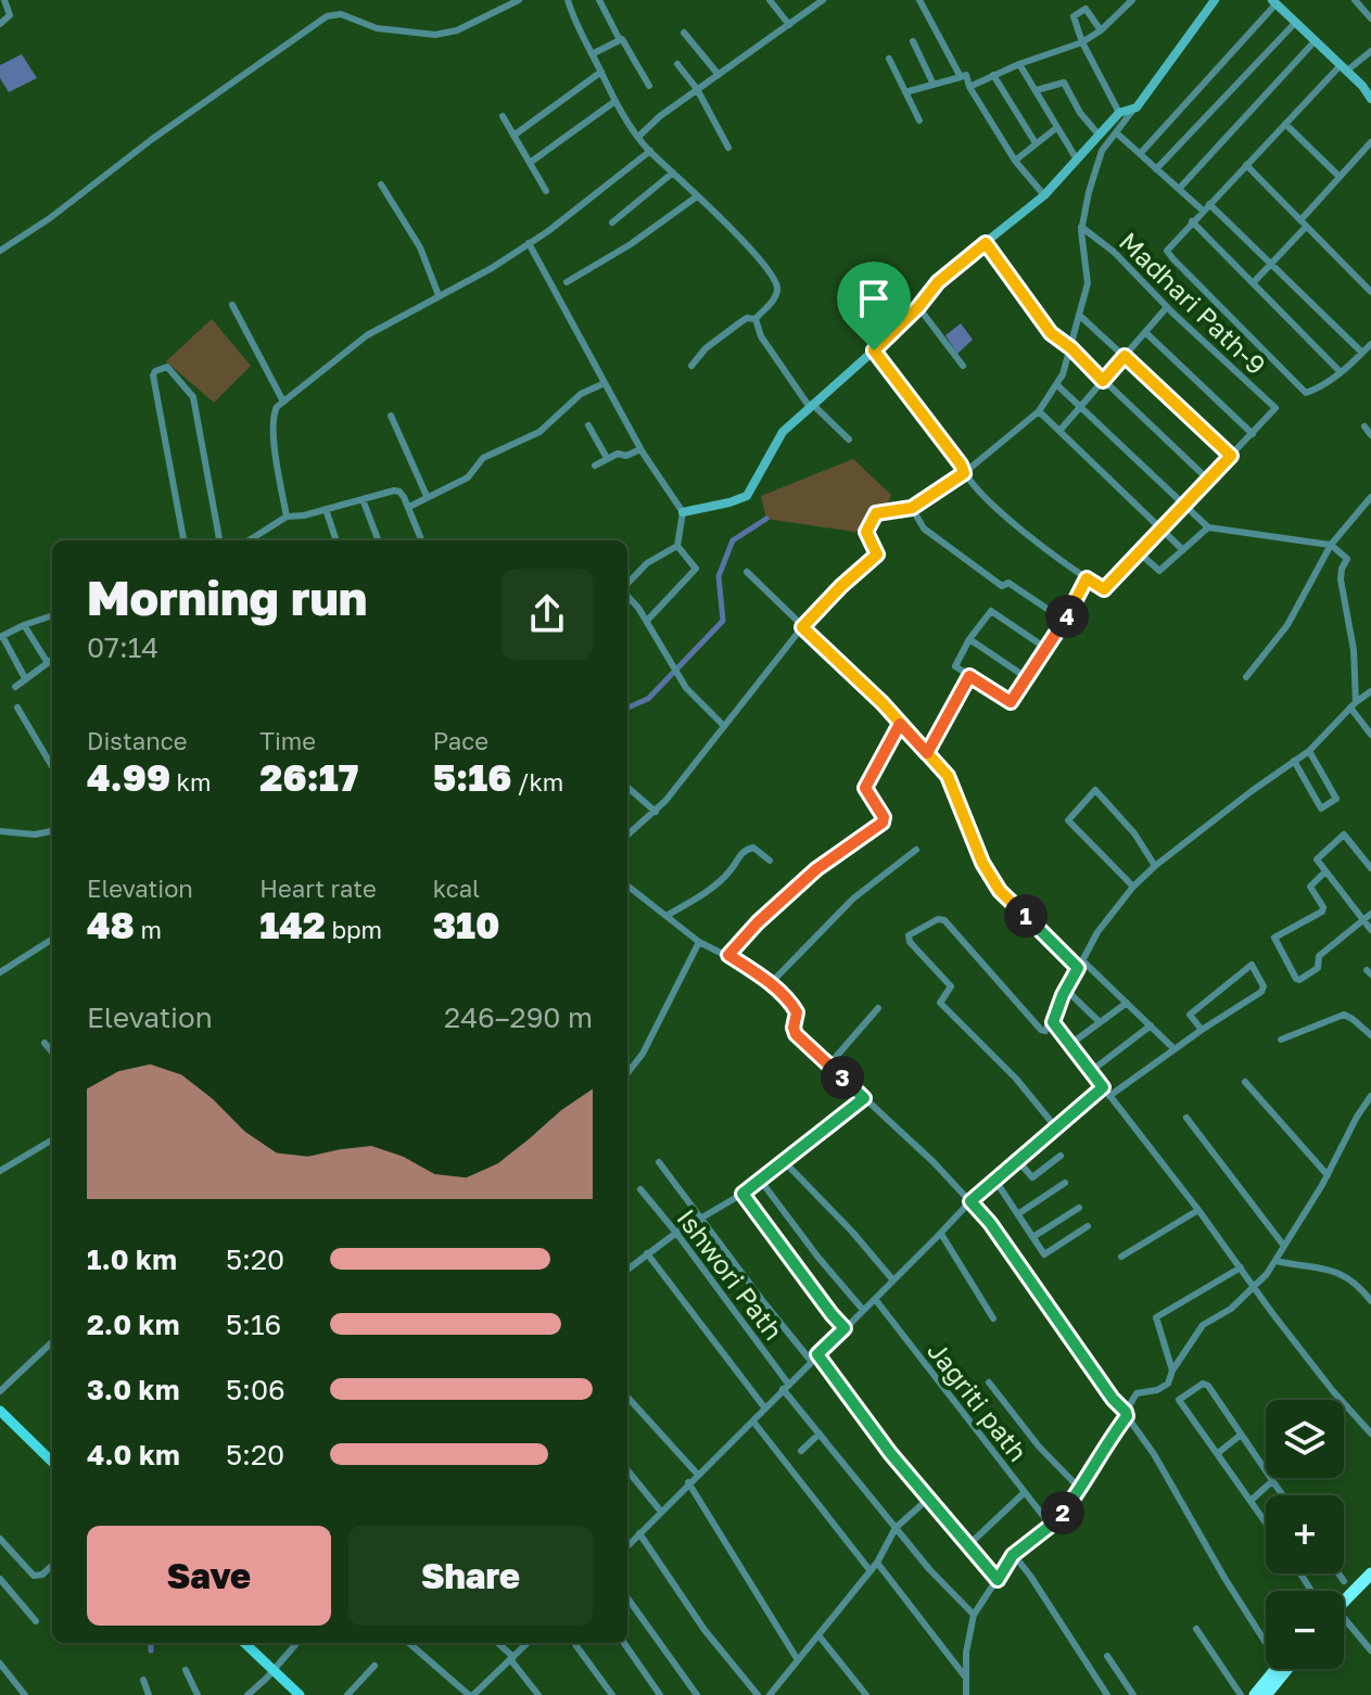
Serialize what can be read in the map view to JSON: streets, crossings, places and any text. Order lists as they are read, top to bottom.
{
  "streets": {
    "street": ["Madhari Path-9", "Ishwori Path", "Jagriti path"]
  },
  "page": {
    "heading": ["Morning run", "07:14"],
    "pins": [
      "4",
      "1",
      "3",
      "2"
    ],
    "stats": [
      ["Distance", "4.99 km"],
      ["Time", "26:17"],
      ["Pace", "5:16 /km"],
      ["Elevation", "48 m"],
      ["Heart rate", "142 bpm"],
      ["kcal", "310"]
    ],
    "chart": ["Elevation", "246–290 m"],
    "list": [
      {
        "name": "1.0 km",
        "note": "5:20"
      },
      {
        "name": "2.0 km",
        "note": "5:16"
      },
      {
        "name": "3.0 km",
        "note": "5:06"
      },
      {
        "name": "4.0 km",
        "note": "5:20"
      }
    ],
    "map_buttons": ["+", "−"],
    "buttons": ["Save", "Share"]
  }
}
